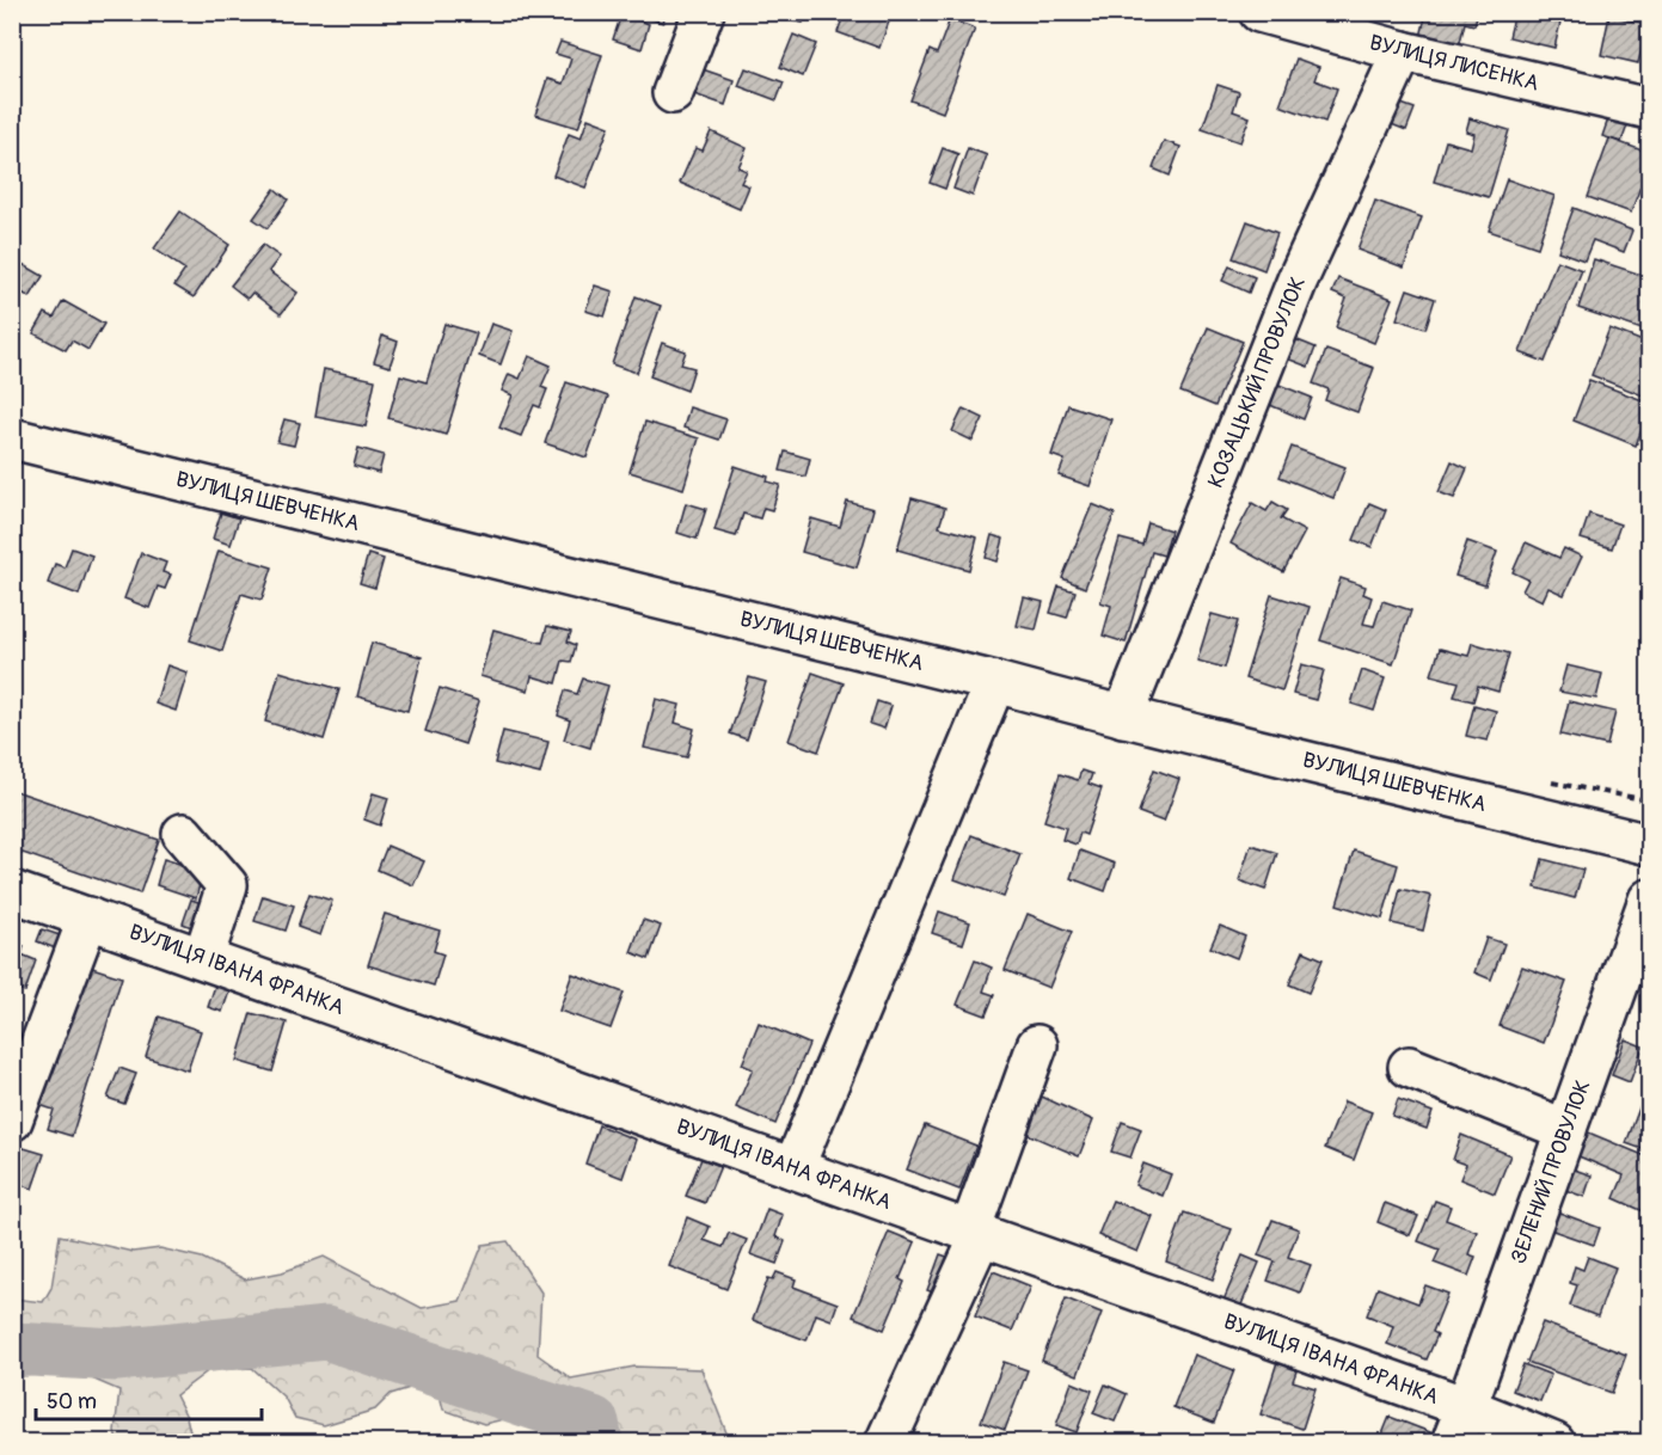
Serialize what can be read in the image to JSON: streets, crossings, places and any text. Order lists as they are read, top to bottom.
{
  "streets": {
    "street": [
      "ВУЛИЦЯ ЛИСЕНКА",
      "КОЗАЦЬКИЙ ПРОВУЛОК",
      "ВУЛИЦЯ ШЕВЧЕНКА",
      "ВУЛИЦЯ ІВАНА ФРАНКА",
      "ЗЕЛЕНИЙ ПРОВУЛОК"
    ]
  },
  "crossings": [
    ["ВУЛИЦЯ ЛИСЕНКА", "КОЗАЦЬКИЙ ПРОВУЛОК"],
    ["КОЗАЦЬКИЙ ПРОВУЛОК", "ВУЛИЦЯ ШЕВЧЕНКА"],
    ["ВУЛИЦЯ ІВАНА ФРАНКА", "ЗЕЛЕНИЙ ПРОВУЛОК"]
  ],
  "scale_bar": "50 m"
}
